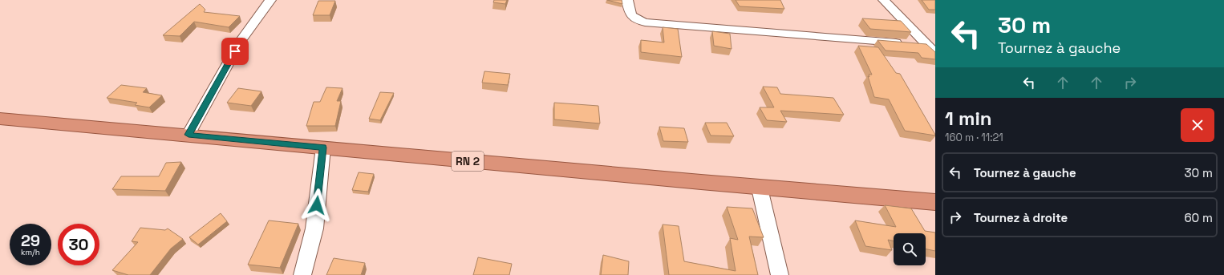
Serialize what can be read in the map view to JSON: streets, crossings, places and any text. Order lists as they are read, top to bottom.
{
  "streets": {
    "highway": ["RN 2"]
  },
  "page": {
    "turn": ["30 m", "Tournez à gauche"],
    "heading": ["1 min", "160 m · 11:21"],
    "list": [
      {
        "name": "Tournez à gauche",
        "value": "30 m"
      },
      {
        "name": "Tournez à droite",
        "value": "60 m"
      }
    ],
    "speed": "29 km/h",
    "limit": "30"
  }
}
